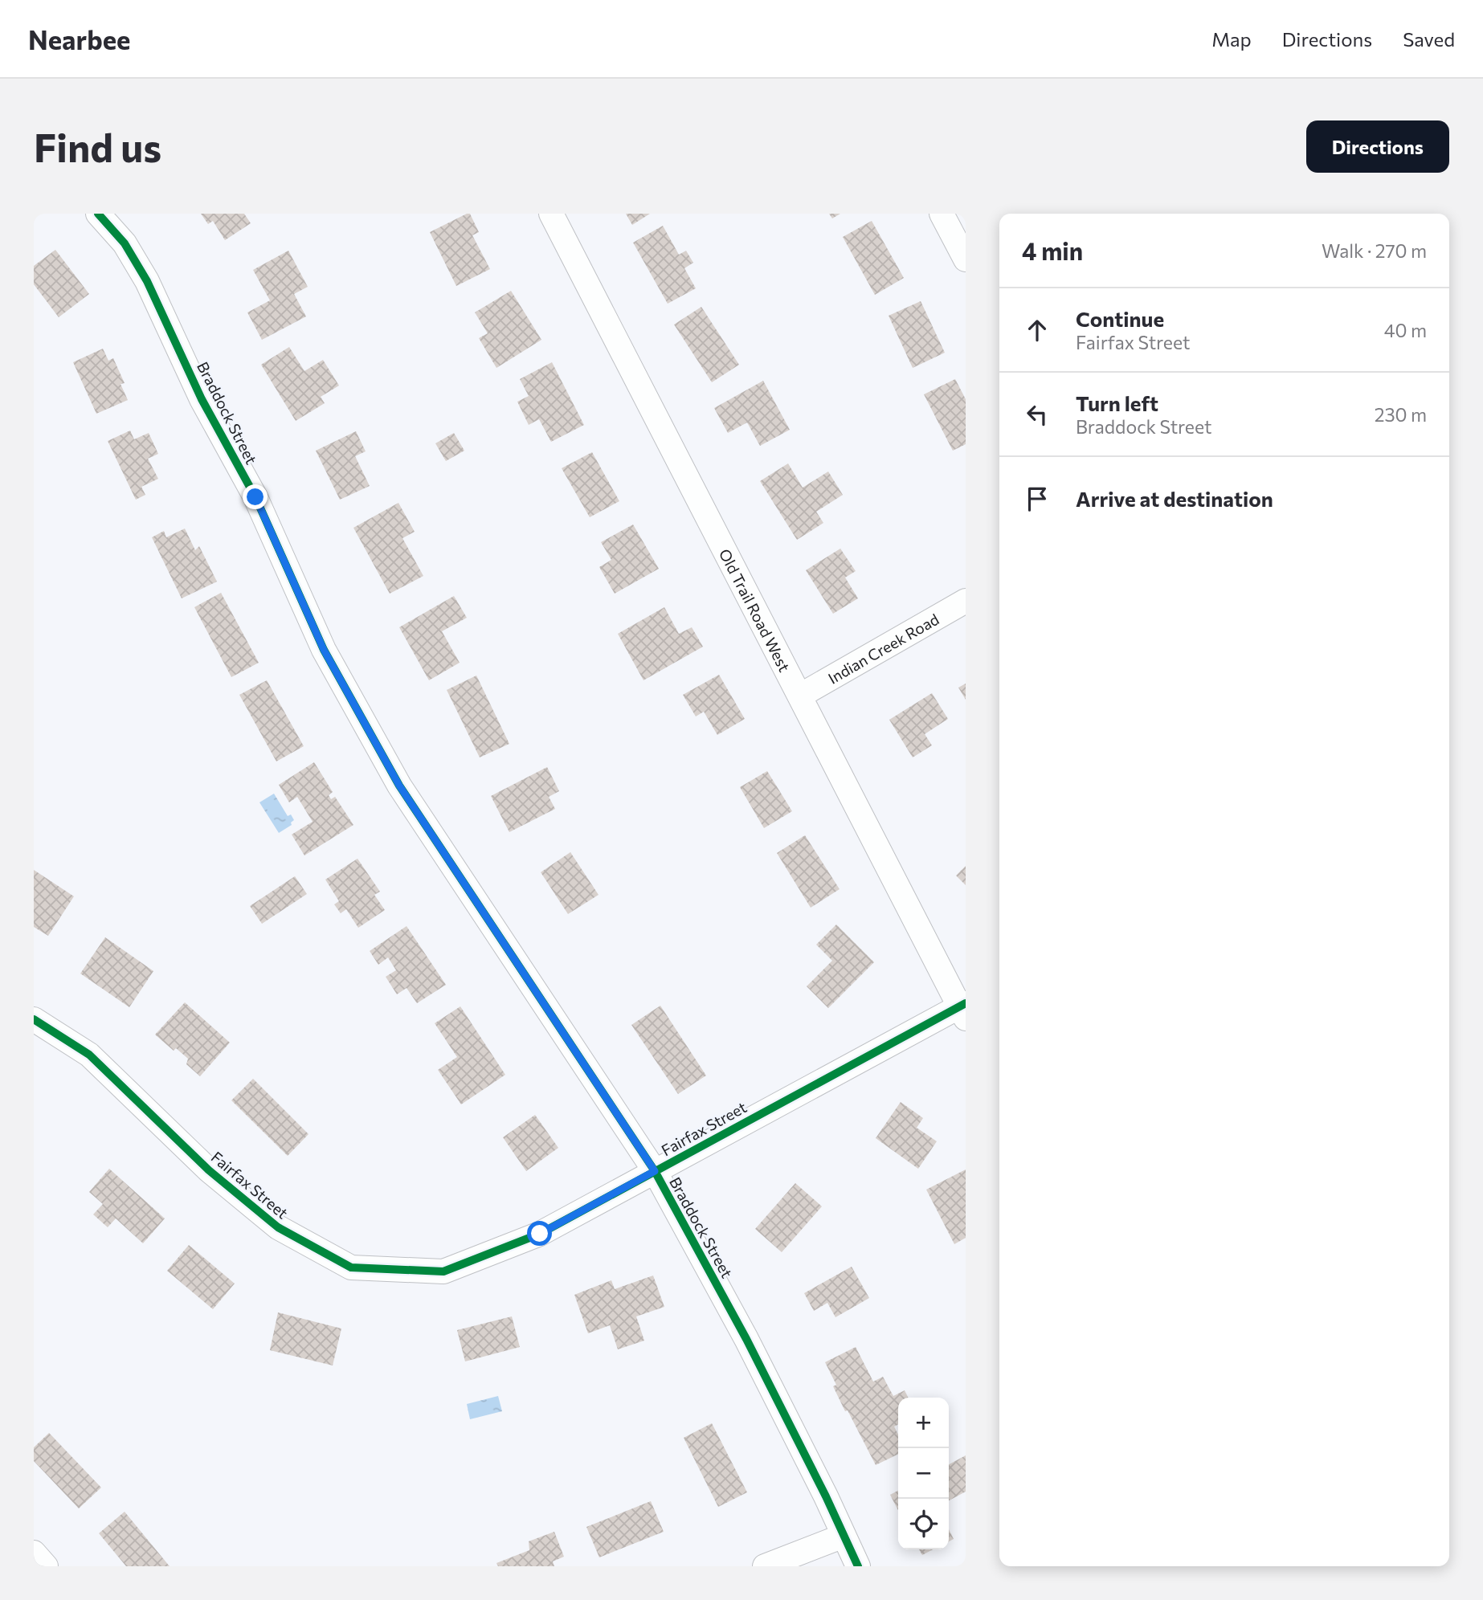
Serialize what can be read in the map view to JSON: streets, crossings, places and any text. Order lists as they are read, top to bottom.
{
  "streets": {
    "street": [
      "Braddock Street",
      "Old Trail Road West",
      "Indian Creek Road",
      "Fairfax Street"
    ]
  },
  "crossings": [
    ["Braddock Street", "Fairfax Street"],
    ["Old Trail Road West", "Indian Creek Road"],
    ["Old Trail Road West", "Fairfax Street"]
  ],
  "page": {
    "header": "Nearbee",
    "nav": ["Map", "Directions", "Saved"],
    "buttons": "Directions",
    "title": "Find us",
    "heading": ["4 min", "Walk · 270 m"],
    "list": [
      ["Continue", "Fairfax Street", "40 m"],
      ["Turn left", "Braddock Street", "230 m"],
      "Arrive at destination"
    ],
    "map_buttons": ["+", "−"]
  }
}
